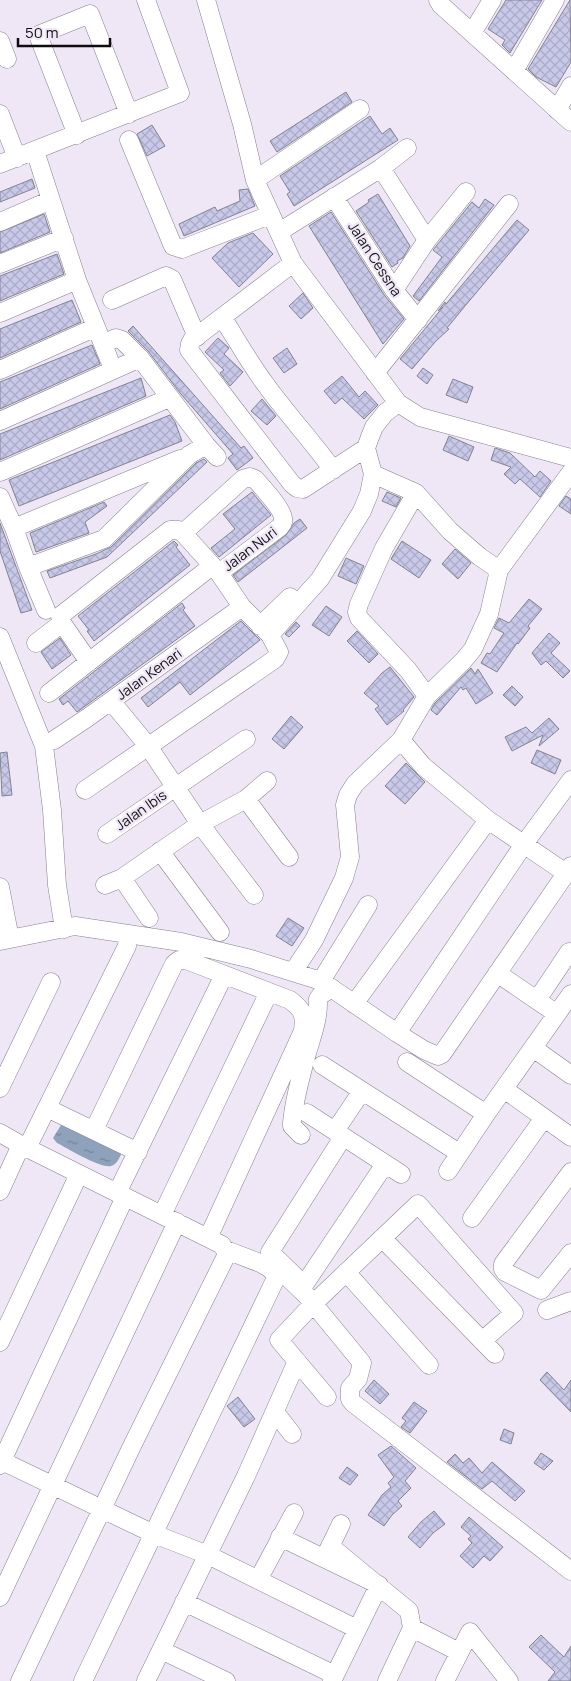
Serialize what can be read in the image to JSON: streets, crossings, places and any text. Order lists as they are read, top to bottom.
{
  "streets": {
    "street": [
      "Jalan Cessna",
      "Jalan Nuri",
      "Jalan Kenari",
      "Jalan Ibis"
    ]
  },
  "scale_bar": "50 m"
}
